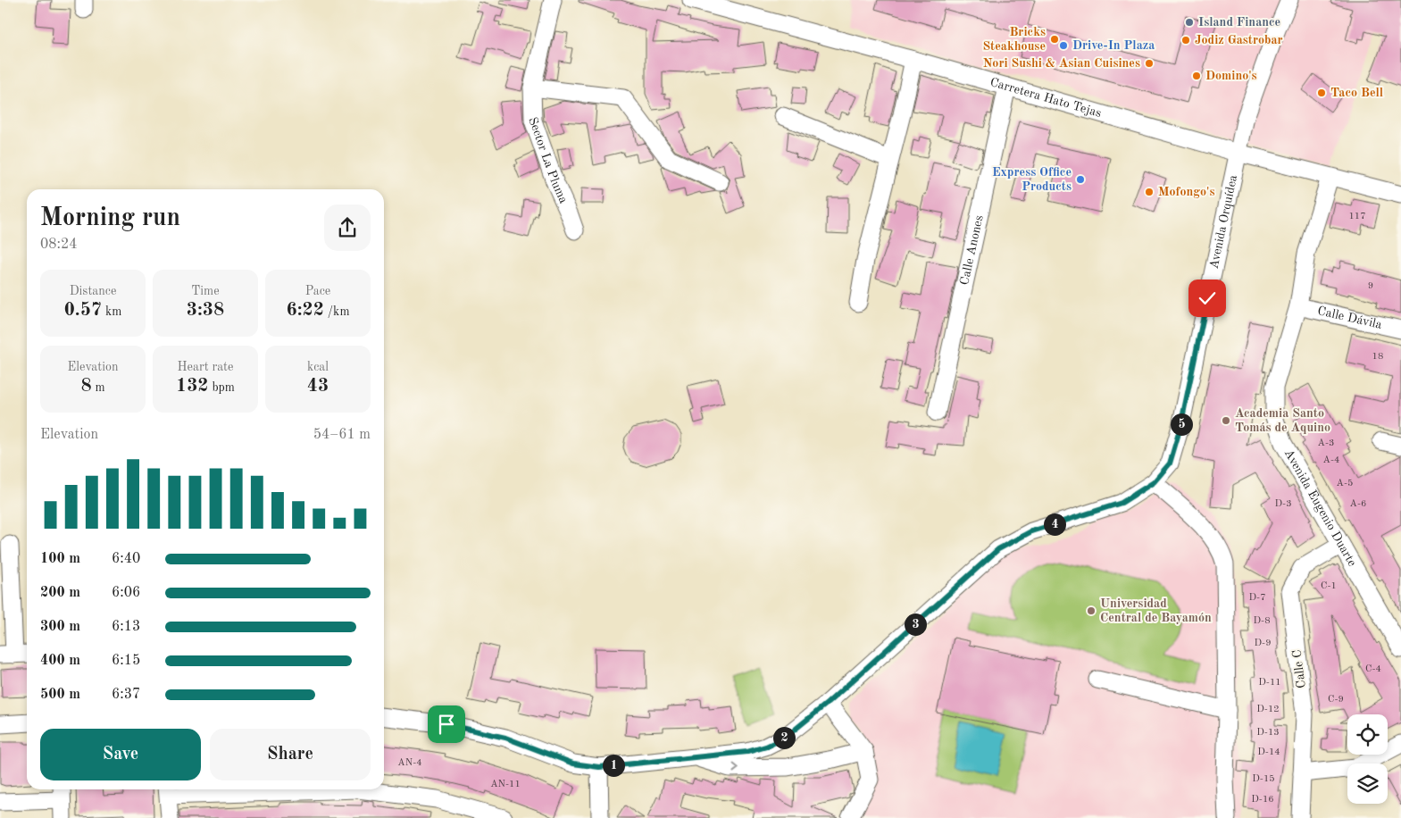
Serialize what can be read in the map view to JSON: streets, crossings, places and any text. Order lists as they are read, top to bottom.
{
  "streets": {
    "street": [
      "Carretera Hato Tejas",
      "Sector La Pluma",
      "Avenida Orquídea",
      "Calle Anones",
      "Calle Dávila",
      "Avenida Eugenio Duarte",
      "Calle C"
    ]
  },
  "crossings": [
    ["Carretera Hato Tejas", "Avenida Orquídea"],
    ["Carretera Hato Tejas", "Calle Anones"],
    ["Carretera Hato Tejas", "Avenida Eugenio Duarte"],
    ["Calle Dávila", "Avenida Eugenio Duarte"],
    ["Avenida Eugenio Duarte", "Calle C"]
  ],
  "places": [
    "Island Finance",
    "Bricks Steakhouse",
    "Jodiz Gastrobar",
    "Drive-In Plaza",
    "Nori Sushi & Asian Cuisines",
    "Domino's",
    "Taco Bell",
    "Express Office Products",
    "Mofongo's",
    "Academia Santo Tomás de Aquino",
    "Universidad Central de Bayamón"
  ],
  "house_numbers": [
    "117",
    "9",
    "18",
    "A-3",
    "A-4",
    "A-5",
    "D-3",
    "A-6",
    "C-1",
    "D-7",
    "D-8",
    "D-9",
    "C-4",
    "D-11",
    "C-9",
    "D-12",
    "D-13",
    "D-14",
    "AN-4",
    "D-15",
    "AN-11",
    "D-16"
  ],
  "page": {
    "heading": ["Morning run", "08:24"],
    "stats": [
      ["Distance", "0.57 km"],
      ["Time", "3:38"],
      ["Pace", "6:22 /km"],
      ["Elevation", "8 m"],
      ["Heart rate", "132 bpm"],
      ["kcal", "43"]
    ],
    "pins": [
      "5",
      "4",
      "3",
      "2",
      "1"
    ],
    "chart": ["Elevation", "54–61 m"],
    "list": [
      {
        "name": "100 m",
        "note": "6:40"
      },
      {
        "name": "200 m",
        "note": "6:06"
      },
      {
        "name": "300 m",
        "note": "6:13"
      },
      {
        "name": "400 m",
        "note": "6:15"
      },
      {
        "name": "500 m",
        "note": "6:37"
      }
    ],
    "buttons": ["Save", "Share"]
  }
}
